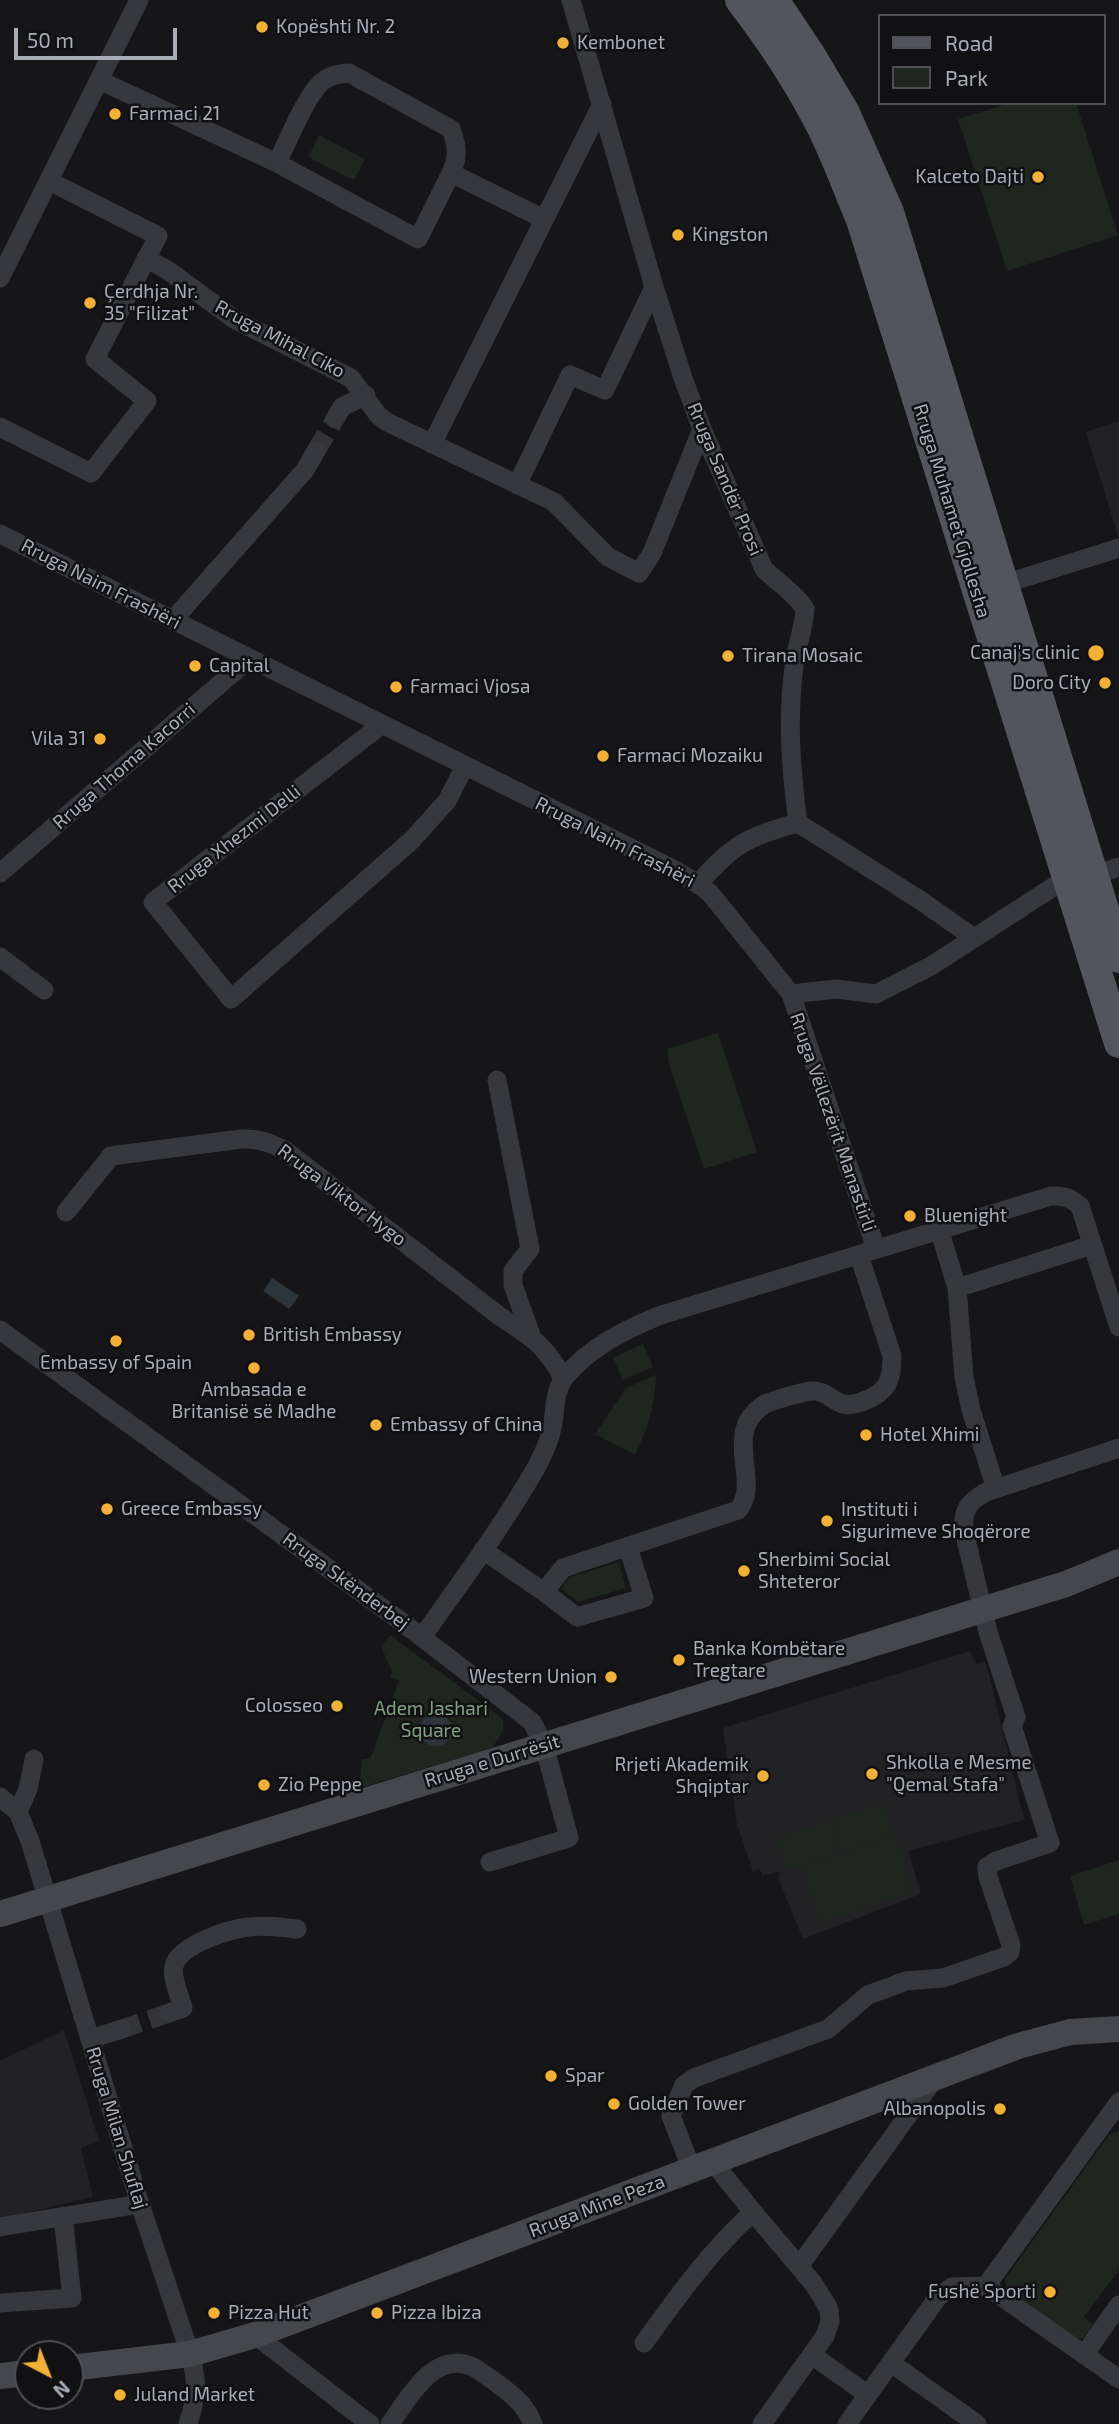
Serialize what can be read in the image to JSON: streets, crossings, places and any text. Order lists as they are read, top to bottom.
{
  "streets": {
    "main road": ["Rruga Muhamet Gjollesha", "Rruga e Durrësit", "Rruga Mine Peza"],
    "street": [
      "Rruga Mihal Ciko",
      "Rruga Sandër Prosi",
      "Rruga Naim Frashëri",
      "Rruga Thoma Kacorri",
      "Rruga Xhezmi Delli",
      "Rruga Vëllezërit Manastirli",
      "Rruga Viktor Hygo",
      "Rruga Skënderbej",
      "Rruga Milan Shuflaj"
    ]
  },
  "crossings": [
    ["Rruga Mihal Ciko", "Rruga Sandër Prosi"],
    ["Rruga Naim Frashëri", "Rruga Thoma Kacorri"],
    ["Rruga Naim Frashëri", "Rruga Xhezmi Delli"],
    ["Rruga Naim Frashëri", "Rruga Vëllezërit Manastirli"],
    ["Rruga Vëllezërit Manastirli", "Rruga Viktor Hygo"],
    ["Rruga Vëllezërit Manastirli", "Rruga Skënderbej"],
    ["Rruga Skënderbej", "Rruga e Durrësit"],
    ["Rruga e Durrësit", "Rruga Milan Shuflaj"],
    ["Rruga Milan Shuflaj", "Rruga Mine Peza"]
  ],
  "parks": ["Adem Jashari Square"],
  "places": [
    "Kopështi Nr. 2",
    "Kembonet",
    "Farmaci 21",
    "Kalceto Dajti",
    "Kingston",
    "Çerdhja Nr. 35 \"Filizat\"",
    "Canaj's clinic",
    "Tirana Mosaic",
    "Capital",
    "Doro City",
    "Farmaci Vjosa",
    "Vila 31",
    "Farmaci Mozaiku",
    "Bluenight",
    "British Embassy",
    "Embassy of Spain",
    "Ambasada e Britanisë së Madhe",
    "Embassy of China",
    "Hotel Xhimi",
    "Greece Embassy",
    "Instituti i Sigurimeve Shoqërore",
    "Sherbimi Social Shteteror",
    "Banka Kombëtare Tregtare",
    "Western Union",
    "Colosseo",
    "Shkolla e Mesme \"Qemal Stafa\"",
    "Rrjeti Akademik Shqiptar",
    "Zio Peppe",
    "Spar",
    "Golden Tower",
    "Albanopolis",
    "Fushë Sporti",
    "Pizza Hut",
    "Pizza Ibiza",
    "Juland Market"
  ],
  "legend": ["Road", "Park"],
  "scale_bar": "50 m",
  "north": "bottom right"
}
